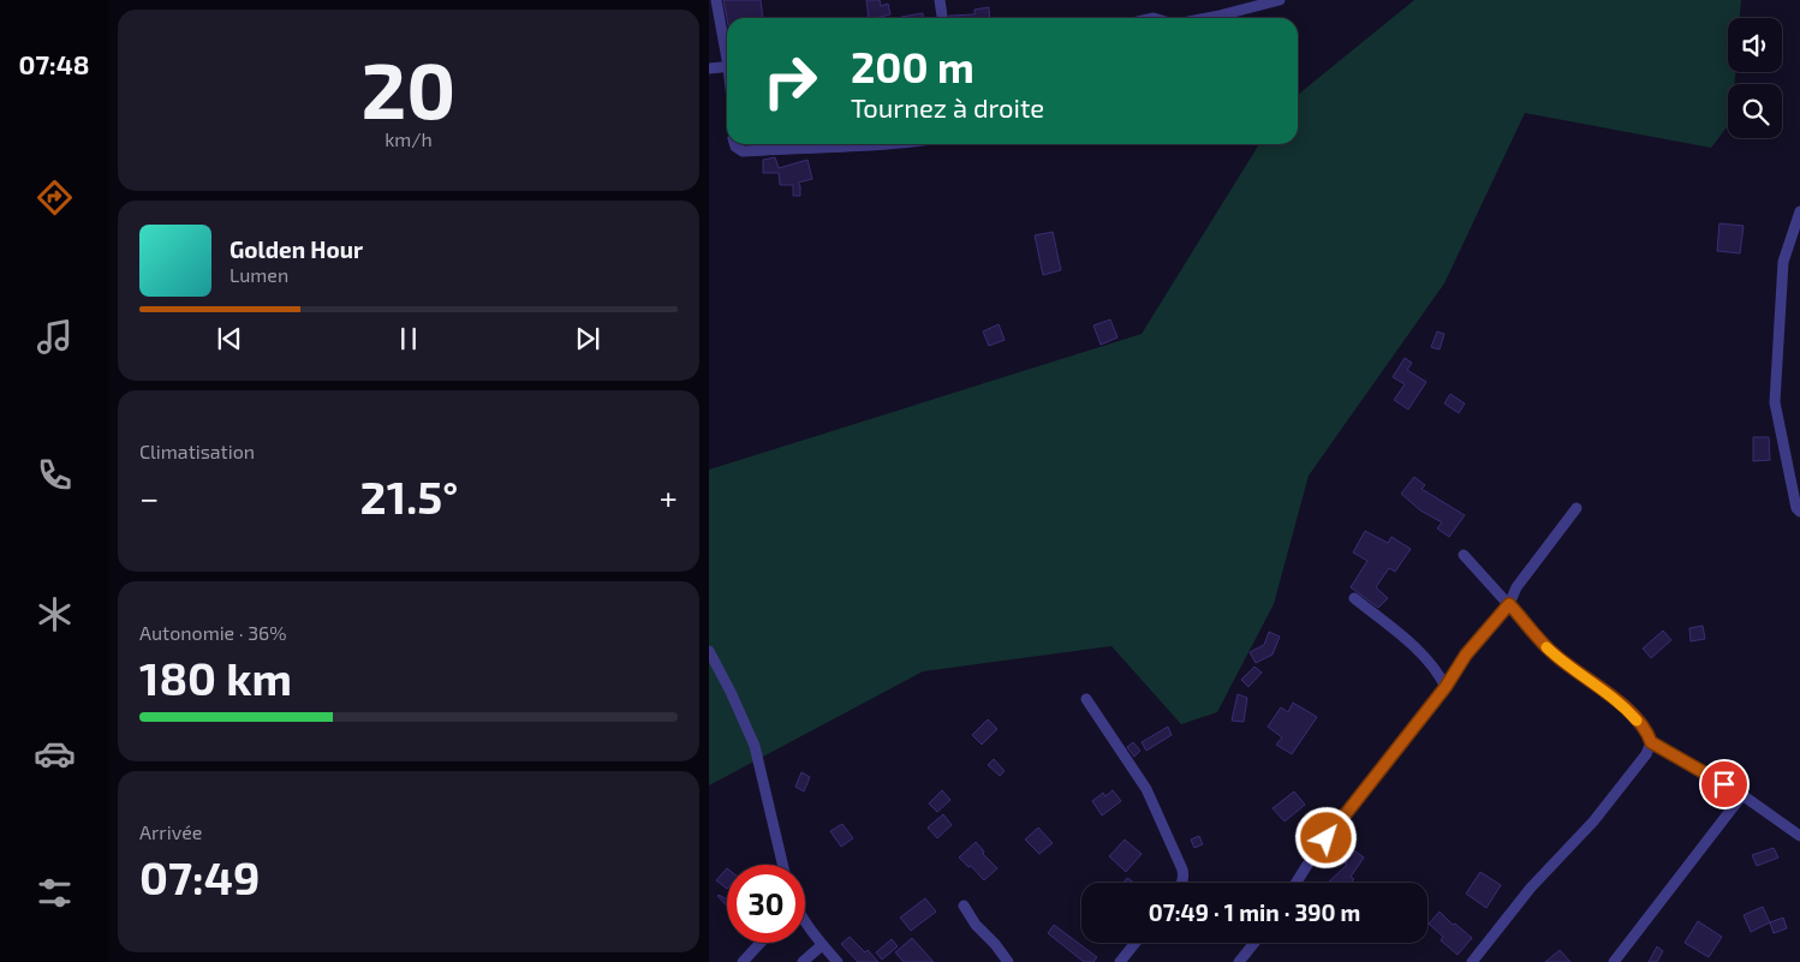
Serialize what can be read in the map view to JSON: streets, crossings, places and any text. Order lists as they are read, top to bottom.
{
  "page": {
    "tabs": "07:48",
    "tile": [
      ["20", "km/h"],
      "Climatisation",
      ["Autonomie · 36%", "180 km"],
      ["Arrivée", "07:49"]
    ],
    "turn": ["200 m", "Tournez à droite"],
    "song": ["Golden Hour", "Lumen"],
    "heat": ["−", "21.5°", "+"],
    "limit": "30",
    "trip": "07:49 · 1 min · 390 m"
  }
}
